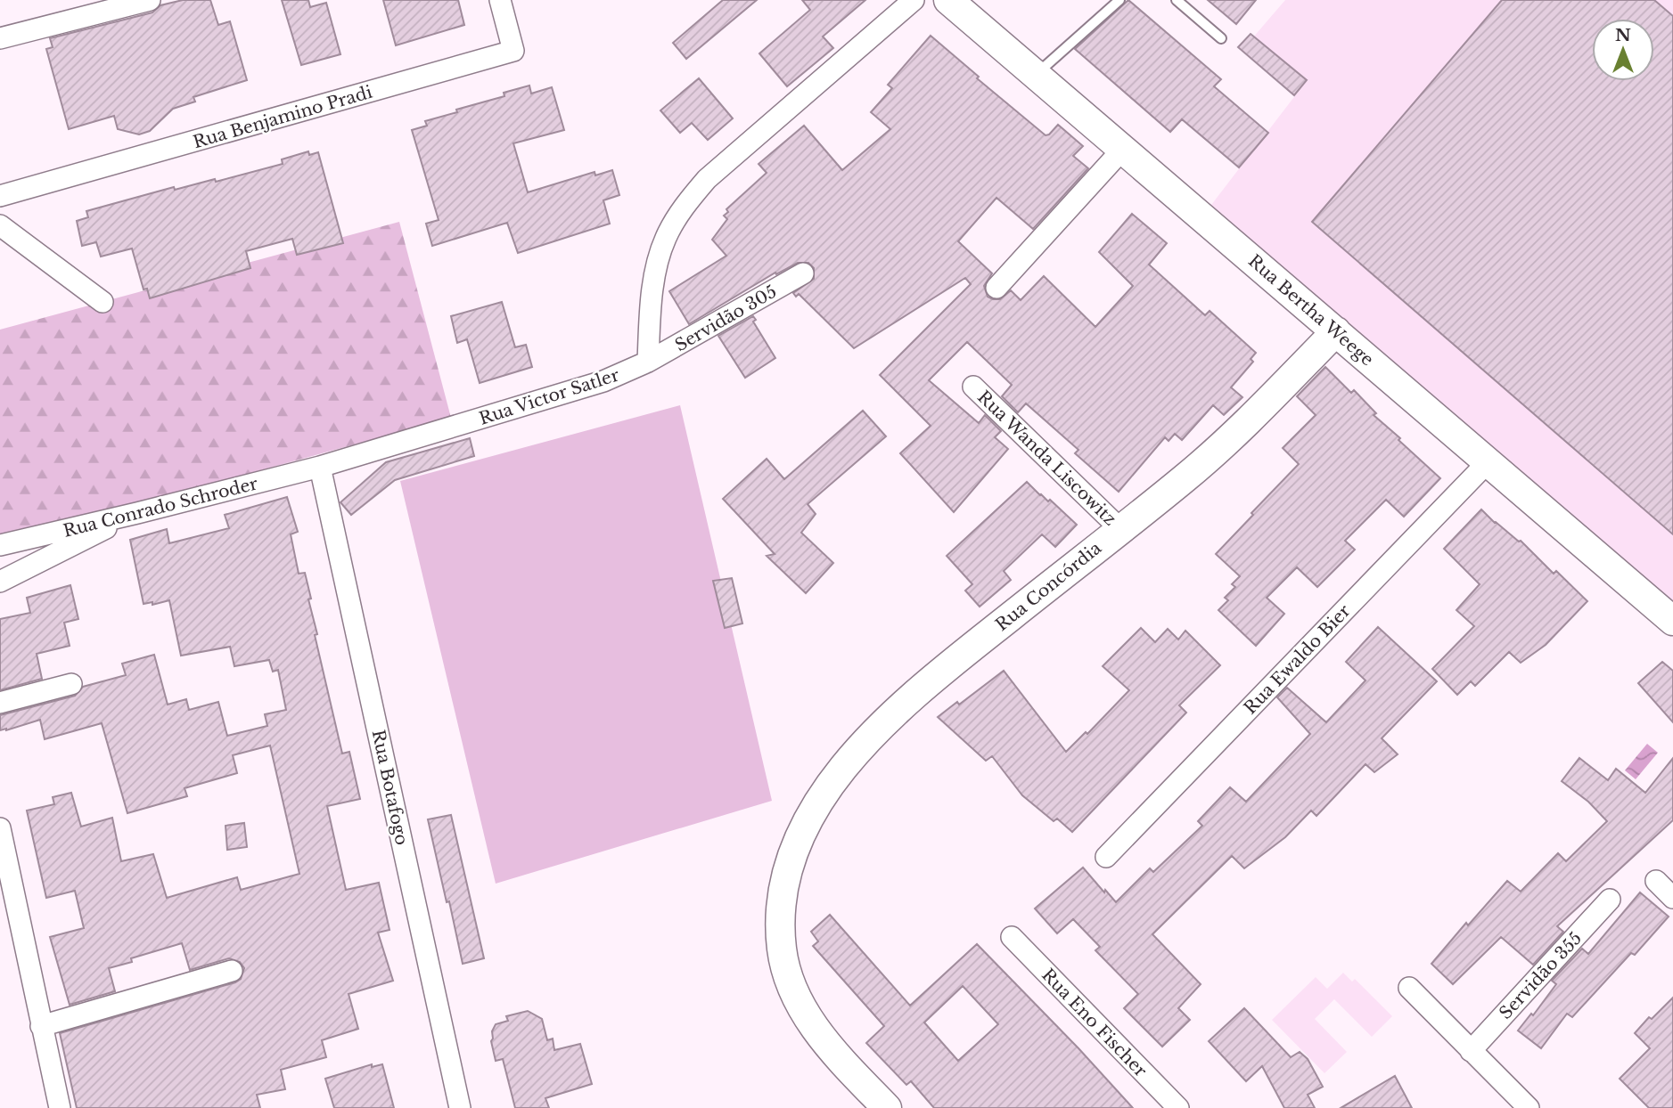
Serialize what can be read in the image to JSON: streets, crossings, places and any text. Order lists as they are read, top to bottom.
{
  "streets": {
    "main road": ["Rua Bertha Weege", "Rua Concórdia"],
    "street": [
      "Rua Benjamino Pradi",
      "Servidão 305",
      "Rua Victor Satler",
      "Rua Wanda Liscowitz",
      "Rua Conrado Schroder",
      "Rua Ewaldo Bier",
      "Rua Botafogo",
      "Servidão 355",
      "Rua Eno Fischer"
    ]
  },
  "crossings": [
    ["Rua Bertha Weege", "Rua Concórdia"],
    ["Rua Bertha Weege", "Rua Ewaldo Bier"],
    ["Servidão 305", "Rua Victor Satler"],
    ["Rua Victor Satler", "Rua Conrado Schroder"],
    ["Rua Victor Satler", "Rua Botafogo"],
    ["Rua Wanda Liscowitz", "Rua Concórdia"],
    ["Rua Conrado Schroder", "Rua Botafogo"]
  ],
  "north": "top"
}
